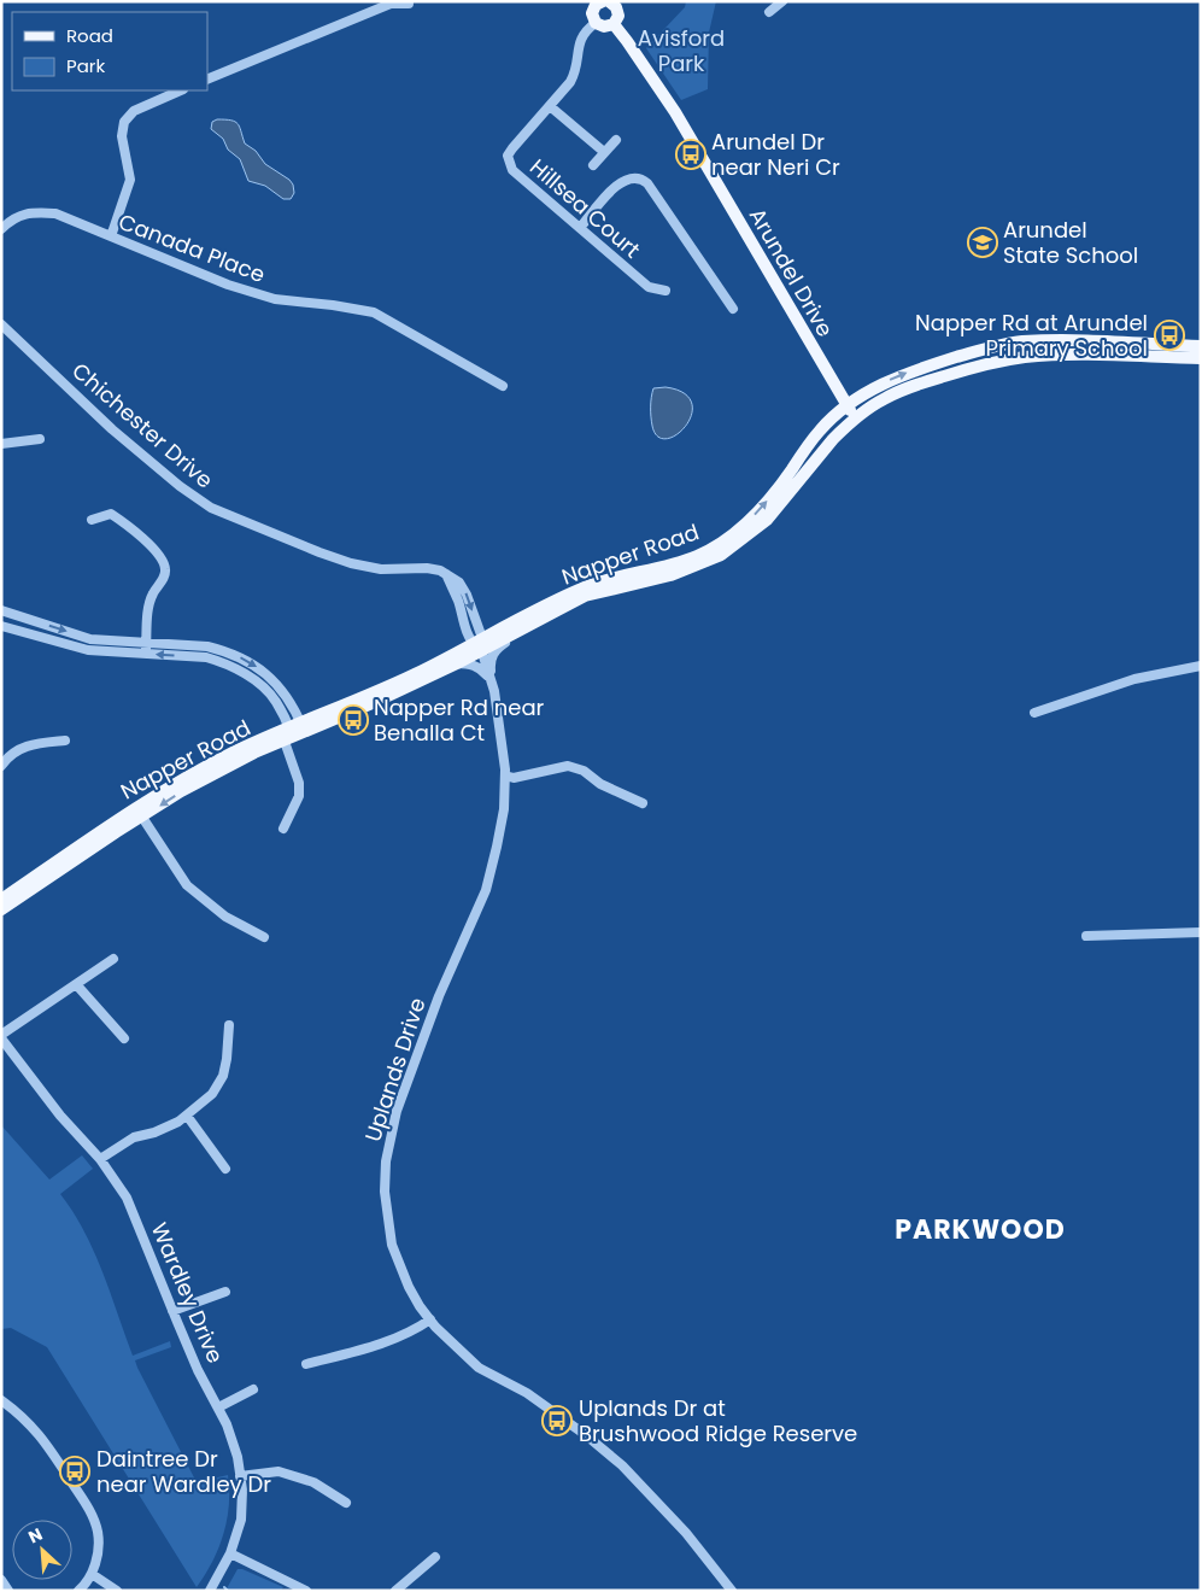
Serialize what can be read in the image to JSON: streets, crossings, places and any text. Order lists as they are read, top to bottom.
{
  "streets": {
    "main road": ["Arundel Drive", "Napper Road"],
    "street": [
      "Hillsea Court",
      "Canada Place",
      "Chichester Drive",
      "Uplands Drive",
      "Wardley Drive"
    ]
  },
  "crossings": [
    ["Arundel Drive", "Napper Road"],
    ["Chichester Drive", "Napper Road"],
    ["Chichester Drive", "Uplands Drive"],
    ["Napper Road", "Uplands Drive"]
  ],
  "districts": ["PARKWOOD"],
  "parks": ["Avisford Park"],
  "places": {
    "bus stop": [
      "Arundel Dr near Neri Cr",
      "Napper Rd at Arundel Primary School",
      "Napper Rd near Benalla Ct",
      "Uplands Dr at Brushwood Ridge Reserve",
      "Daintree Dr near Wardley Dr"
    ],
    "school or university": ["Arundel State School"]
  },
  "legend": ["Road", "Park"],
  "north": "top left"
}
